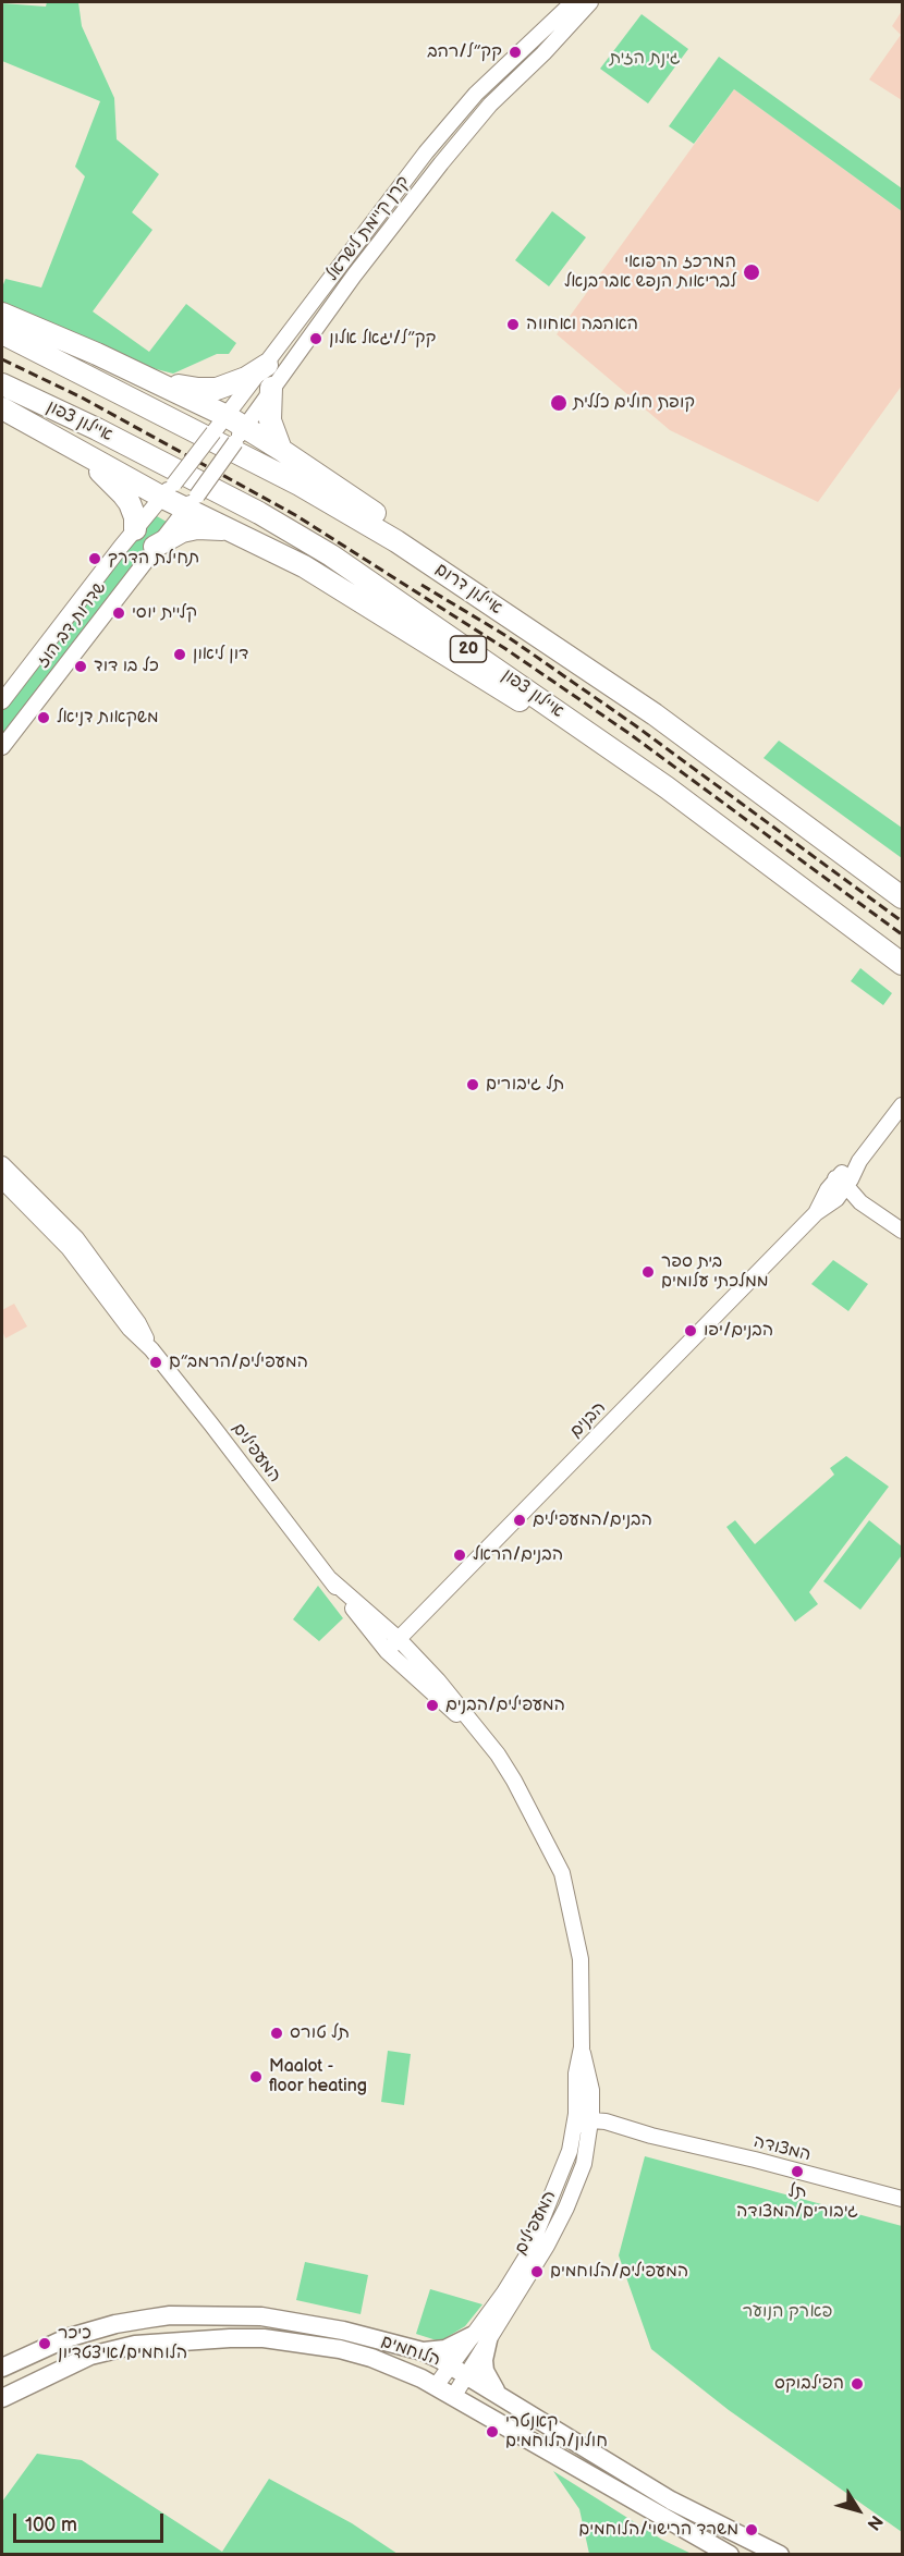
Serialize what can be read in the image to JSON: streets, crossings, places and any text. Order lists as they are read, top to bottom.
{
  "streets": {
    "highway": ["איילון צפון", "איילון דרום", "20"],
    "main road": ["הלוחמים"],
    "street": [
      "קרן קיימת לישראל",
      "שדרות דב הוז",
      "הבנים",
      "המעפילים",
      "המצודה"
    ]
  },
  "crossings": [
    ["קרן קיימת לישראל", "שדרות דב הוז"],
    ["הבנים", "המעפילים"],
    ["המעפילים", "המצודה"],
    ["המעפילים", "הלוחמים"]
  ],
  "parks": ["גינת הזית", "פארק הנוער"],
  "places": [
    "קק״ל/רהב",
    "המרכז הרפואי לבריאות הנפש אברבנאל",
    "האהבה ואחווה",
    "קק״ל/יגאל אלון",
    "קופת חולים כללית",
    "תחילת הדרך",
    "קליית יוסי",
    "דון ליאון",
    "כל בו דוד",
    "משקאות דניאל",
    "תל גיבורים",
    "בית ספר ממלכתי עלומים",
    "הבנים/יפו",
    "המעפילים/הרמב״ם",
    "הבנים/המעפילים",
    "הבנים/הראל",
    "המעפילים/הבנים",
    "תל טורס",
    "Maalot - floor heating",
    "תל גיבורים/המצודה",
    "המעפילים/הלוחמים",
    "כיכר הלוחמים/איצטדיון",
    "הפילבוקס",
    "קאנטרי חולון/הלוחמים",
    "משרד הרישוי/הלוחמים"
  ],
  "scale_bar": "100 m",
  "north": "bottom right"
}
